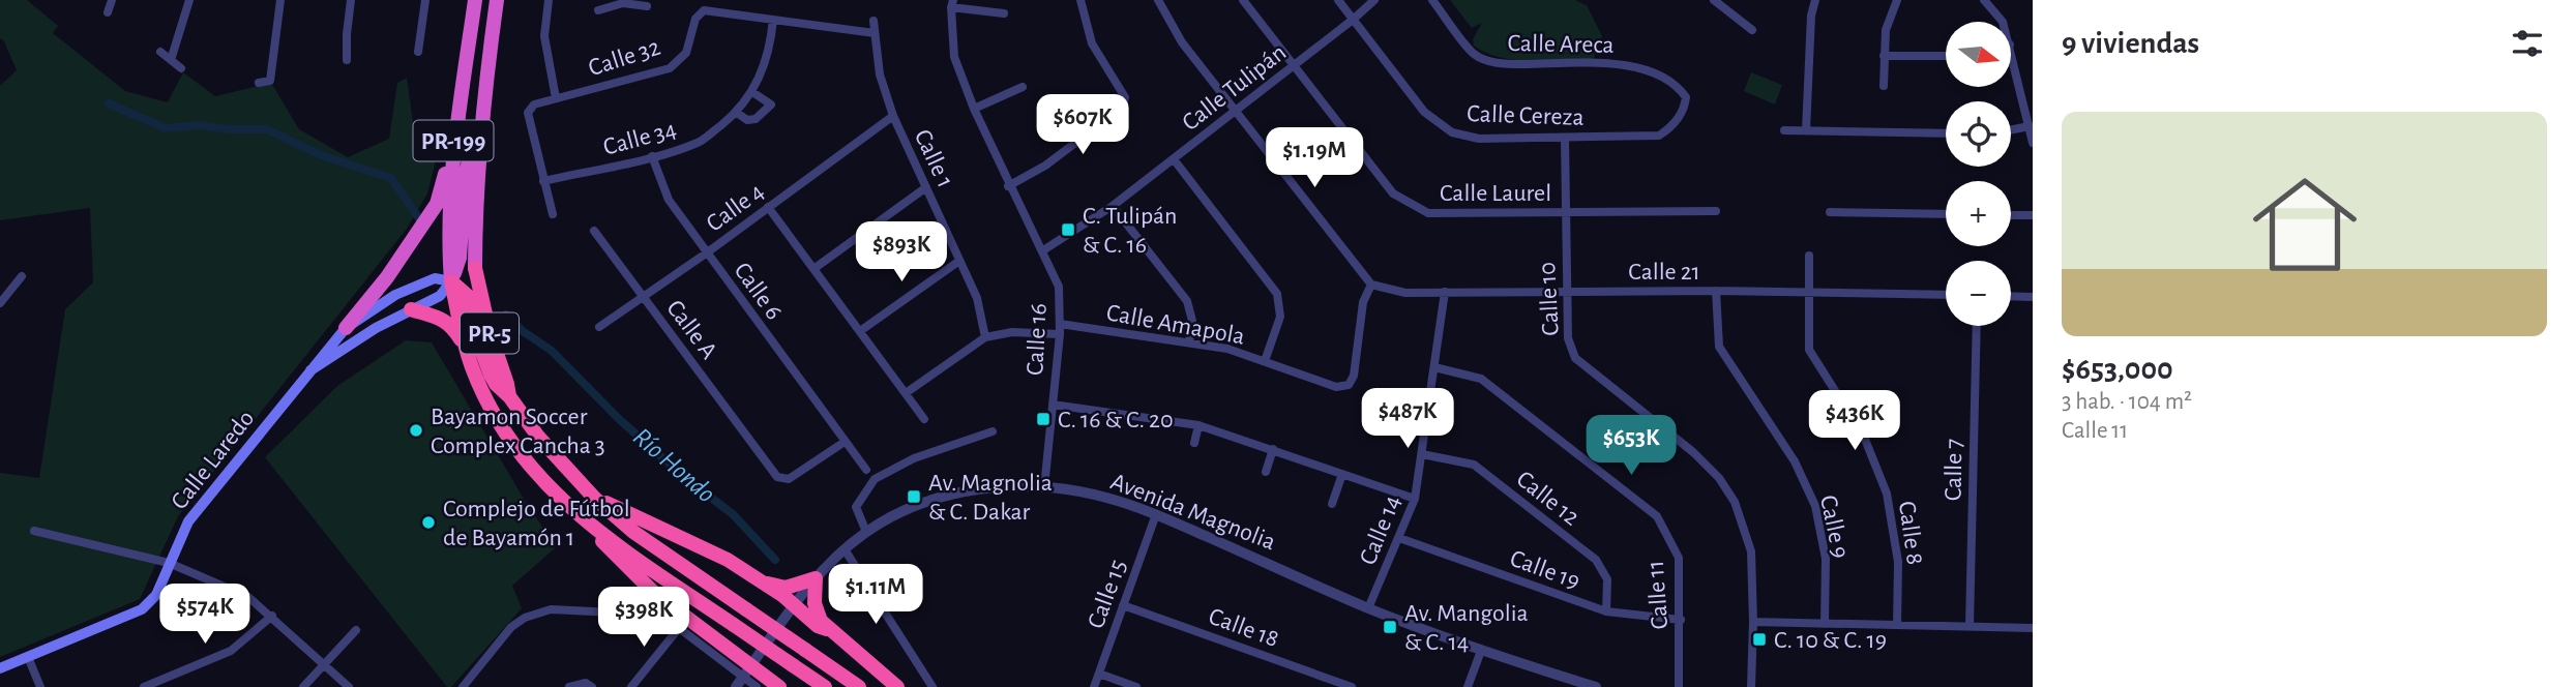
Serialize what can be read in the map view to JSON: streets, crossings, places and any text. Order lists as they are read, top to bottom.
{
  "streets": {
    "highway": ["PR-199", "PR-5"],
    "main road": ["Calle Laredo"],
    "street": [
      "Calle Areca",
      "Calle 32",
      "Calle Tulipán",
      "Calle Cereza",
      "Calle 34",
      "Calle 1",
      "Calle Laurel",
      "Calle 4",
      "Calle 21",
      "Calle 6",
      "Calle 10",
      "Calle Amapola",
      "Calle A",
      "Calle 16",
      "Calle 7",
      "Calle 12",
      "Avenida Magnolia",
      "Calle 9",
      "Calle 14",
      "Calle 8",
      "Calle 19",
      "Calle 15",
      "Calle 11",
      "Calle 18"
    ]
  },
  "crossings": [
    ["Calle Areca", "Calle Cereza"],
    ["Calle 32", "Calle 34"],
    ["Calle Tulipán", "Calle Cereza"],
    ["Calle Tulipán", "Calle Laurel"],
    ["Calle Tulipán", "Calle 16"],
    ["Calle Cereza", "Calle 10"],
    ["Calle 34", "Calle 6"],
    ["PR-199", "PR-5"],
    ["PR-199", "Calle Laredo"],
    ["Calle 1", "Calle 4"],
    ["Calle Laurel", "Calle 10"],
    ["Calle 4", "Calle 6"],
    ["Calle 4", "Calle A"],
    ["Calle 21", "Calle 10"],
    ["Calle 21", "Calle Amapola"],
    ["Calle 21", "Calle 9"],
    ["Calle 21", "Calle 14"],
    ["Calle 21", "Calle 8"],
    ["Calle 6", "Calle A"],
    ["Calle Amapola", "Calle 16"],
    ["PR-5", "Calle Laredo"],
    ["Calle 16", "Avenida Magnolia"],
    ["Calle 12", "Calle 14"],
    ["Calle 12", "Calle 19"],
    ["Avenida Magnolia", "Calle 14"],
    ["Avenida Magnolia", "Calle 15"],
    ["Calle 14", "Calle 19"],
    ["Calle 14", "Calle 11"],
    ["Calle 19", "Calle 11"],
    ["Calle 15", "Calle 18"]
  ],
  "water": ["Río Hondo"],
  "places": {
    "transit": [
      "C. Tulipán & C. 16",
      "C. 16 & C. 20",
      "Av. Magnolia & C. Dakar",
      "Av. Mangolia & C. 14",
      "C. 10 & C. 19"
    ],
    "other": ["Bayamon Soccer Complex Cancha 3", "Complejo de Fútbol de Bayamón 1"]
  },
  "north": "right",
  "page": {
    "heading": "9 viviendas",
    "map_buttons": ["+", "−"],
    "list": [
      {
        "name": "$653,000",
        "note": "3 hab. · 104 m² · Calle 11"
      }
    ],
    "price": [
      "$607K",
      "$1.19M",
      "$893K",
      "$487K",
      "$436K",
      "$653K",
      "$1.11M",
      "$574K",
      "$398K"
    ]
  }
}
